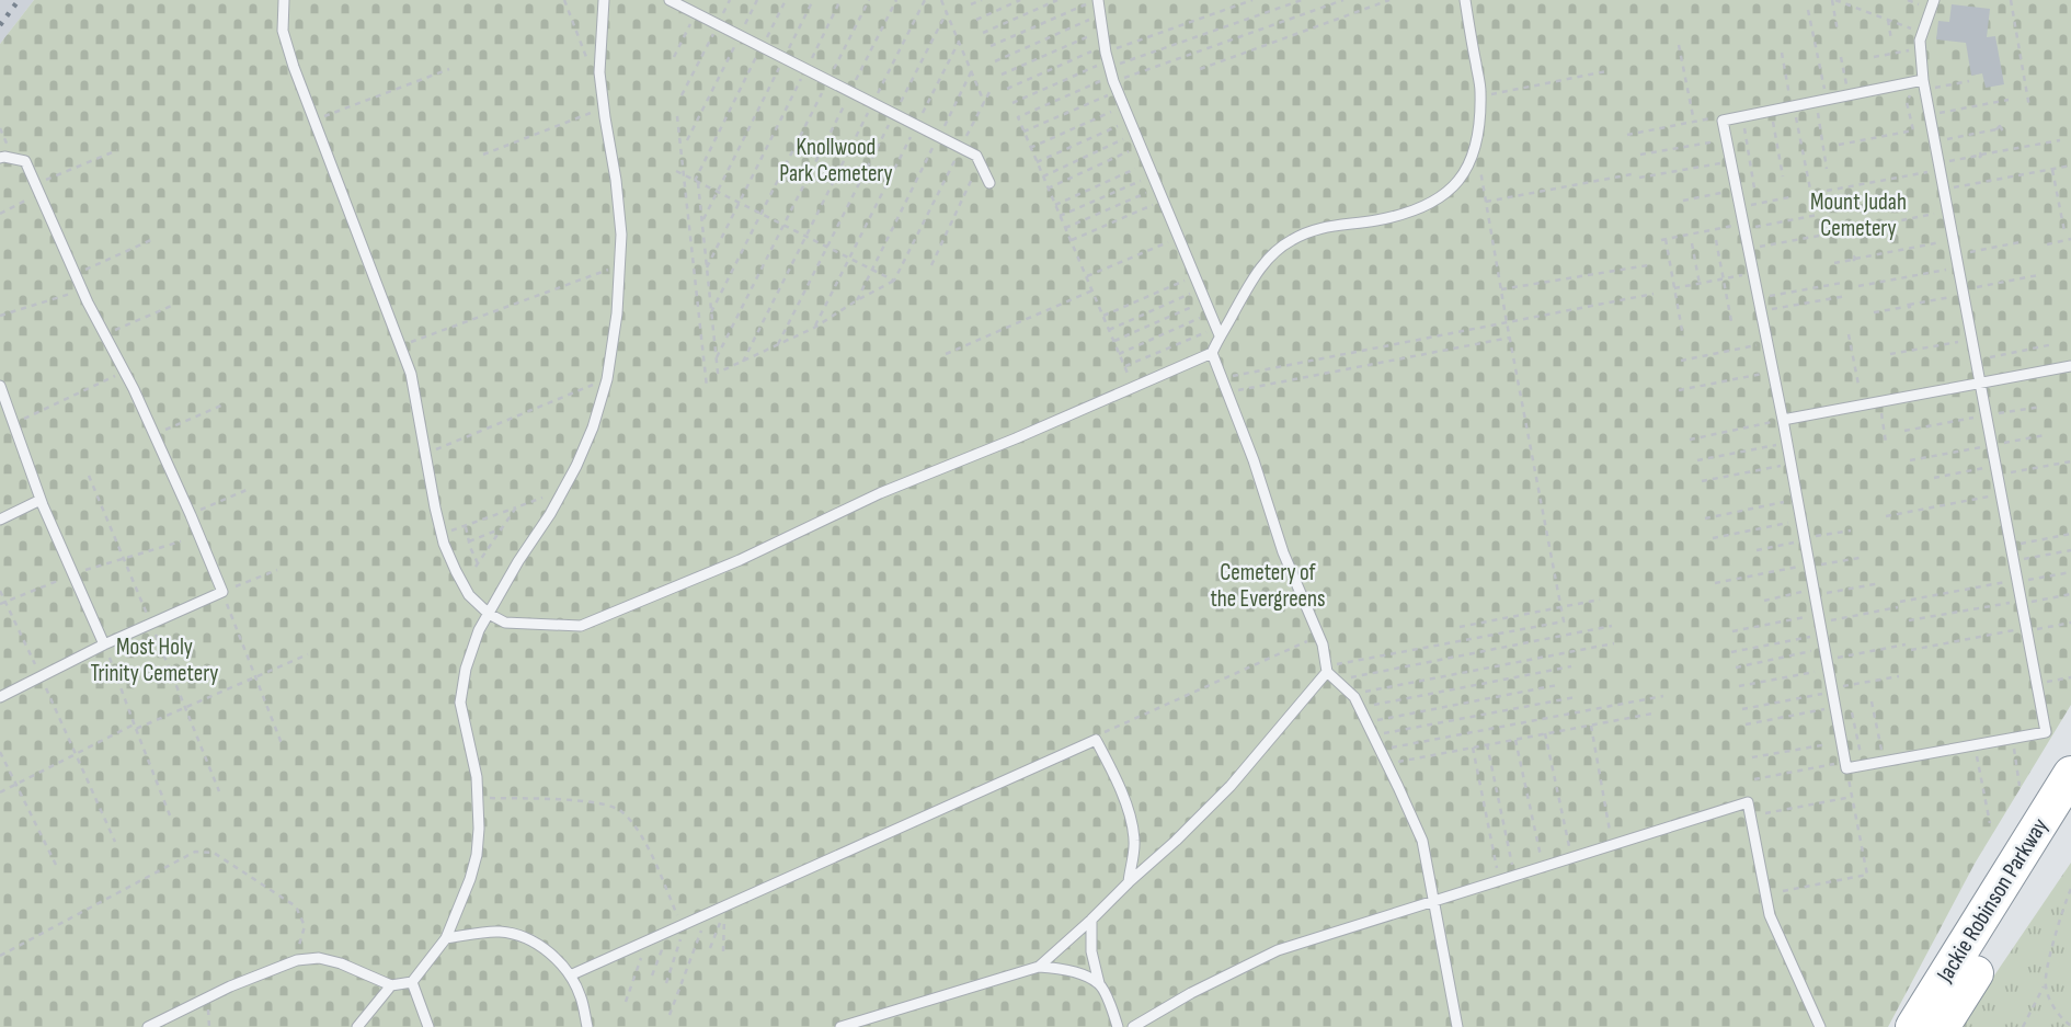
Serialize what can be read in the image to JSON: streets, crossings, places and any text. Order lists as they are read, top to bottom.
{
  "streets": {
    "highway": ["Jackie Robinson Parkway"]
  },
  "parks": [
    "Knollwood Park Cemetery",
    "Mount Judah Cemetery",
    "Cemetery of the Evergreens",
    "Most Holy Trinity Cemetery"
  ]
}
